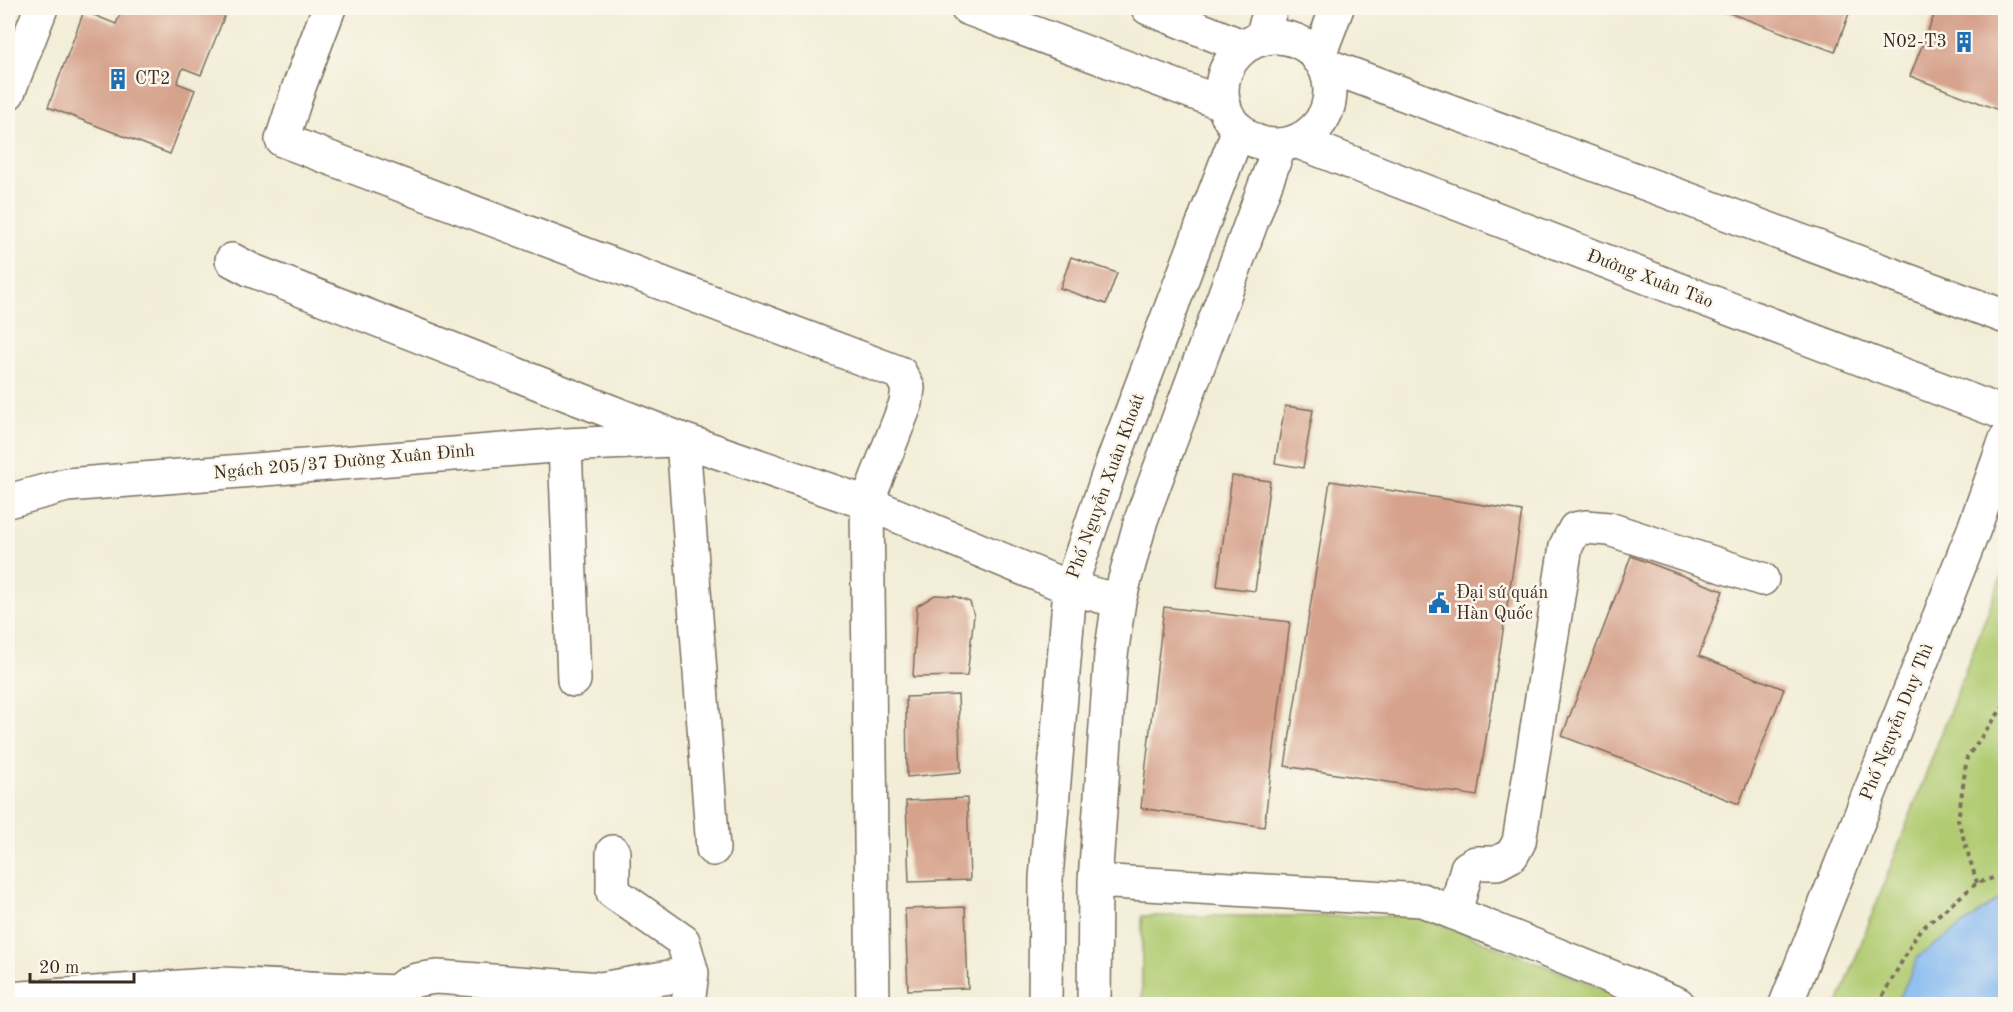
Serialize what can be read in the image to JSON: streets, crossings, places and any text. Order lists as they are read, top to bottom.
{
  "streets": {
    "street": [
      "Đường Xuân Tảo",
      "Ngách 205/37 Đường Xuân Đỉnh",
      "Phố Nguyễn Xuân Khoát",
      "Phố Nguyễn Duy Thì"
    ]
  },
  "crossings": [
    ["Đường Xuân Tảo", "Phố Nguyễn Xuân Khoát"]
  ],
  "places": {
    "building": ["N02-T3", "CT2"],
    "public building": ["Đại sứ quán Hàn Quốc"]
  },
  "scale_bar": "20 m"
}
